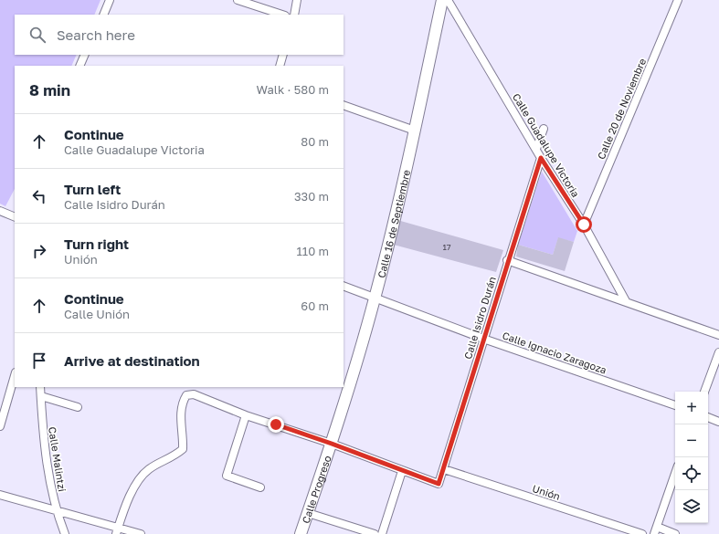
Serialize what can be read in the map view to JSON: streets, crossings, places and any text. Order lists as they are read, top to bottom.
{
  "streets": {
    "street": [
      "Calle 20 de Noviembre",
      "Calle Guadalupe Victoria",
      "Calle 16 de Septiembre",
      "Calle Isidro Durán",
      "Calle Ignacio Zaragoza",
      "Calle Malintzi",
      "Calle Progreso",
      "Unión"
    ]
  },
  "crossings": [
    ["Calle 20 de Noviembre", "Calle Guadalupe Victoria"],
    ["Calle Guadalupe Victoria", "Calle Isidro Durán"],
    ["Calle 16 de Septiembre", "Calle Ignacio Zaragoza"],
    ["Calle 16 de Septiembre", "Calle Progreso"],
    ["Calle Isidro Durán", "Calle Ignacio Zaragoza"],
    ["Calle Isidro Durán", "Unión"]
  ],
  "house_numbers": ["17"],
  "page": {
    "search": "Search here",
    "heading": ["8 min", "Walk · 580 m"],
    "list": [
      ["Continue", "Calle Guadalupe Victoria", "80 m"],
      ["Turn left", "Calle Isidro Durán", "330 m"],
      ["Turn right", "Unión", "110 m"],
      ["Continue", "Calle Unión", "60 m"],
      "Arrive at destination"
    ],
    "map_buttons": ["+", "−"]
  }
}
